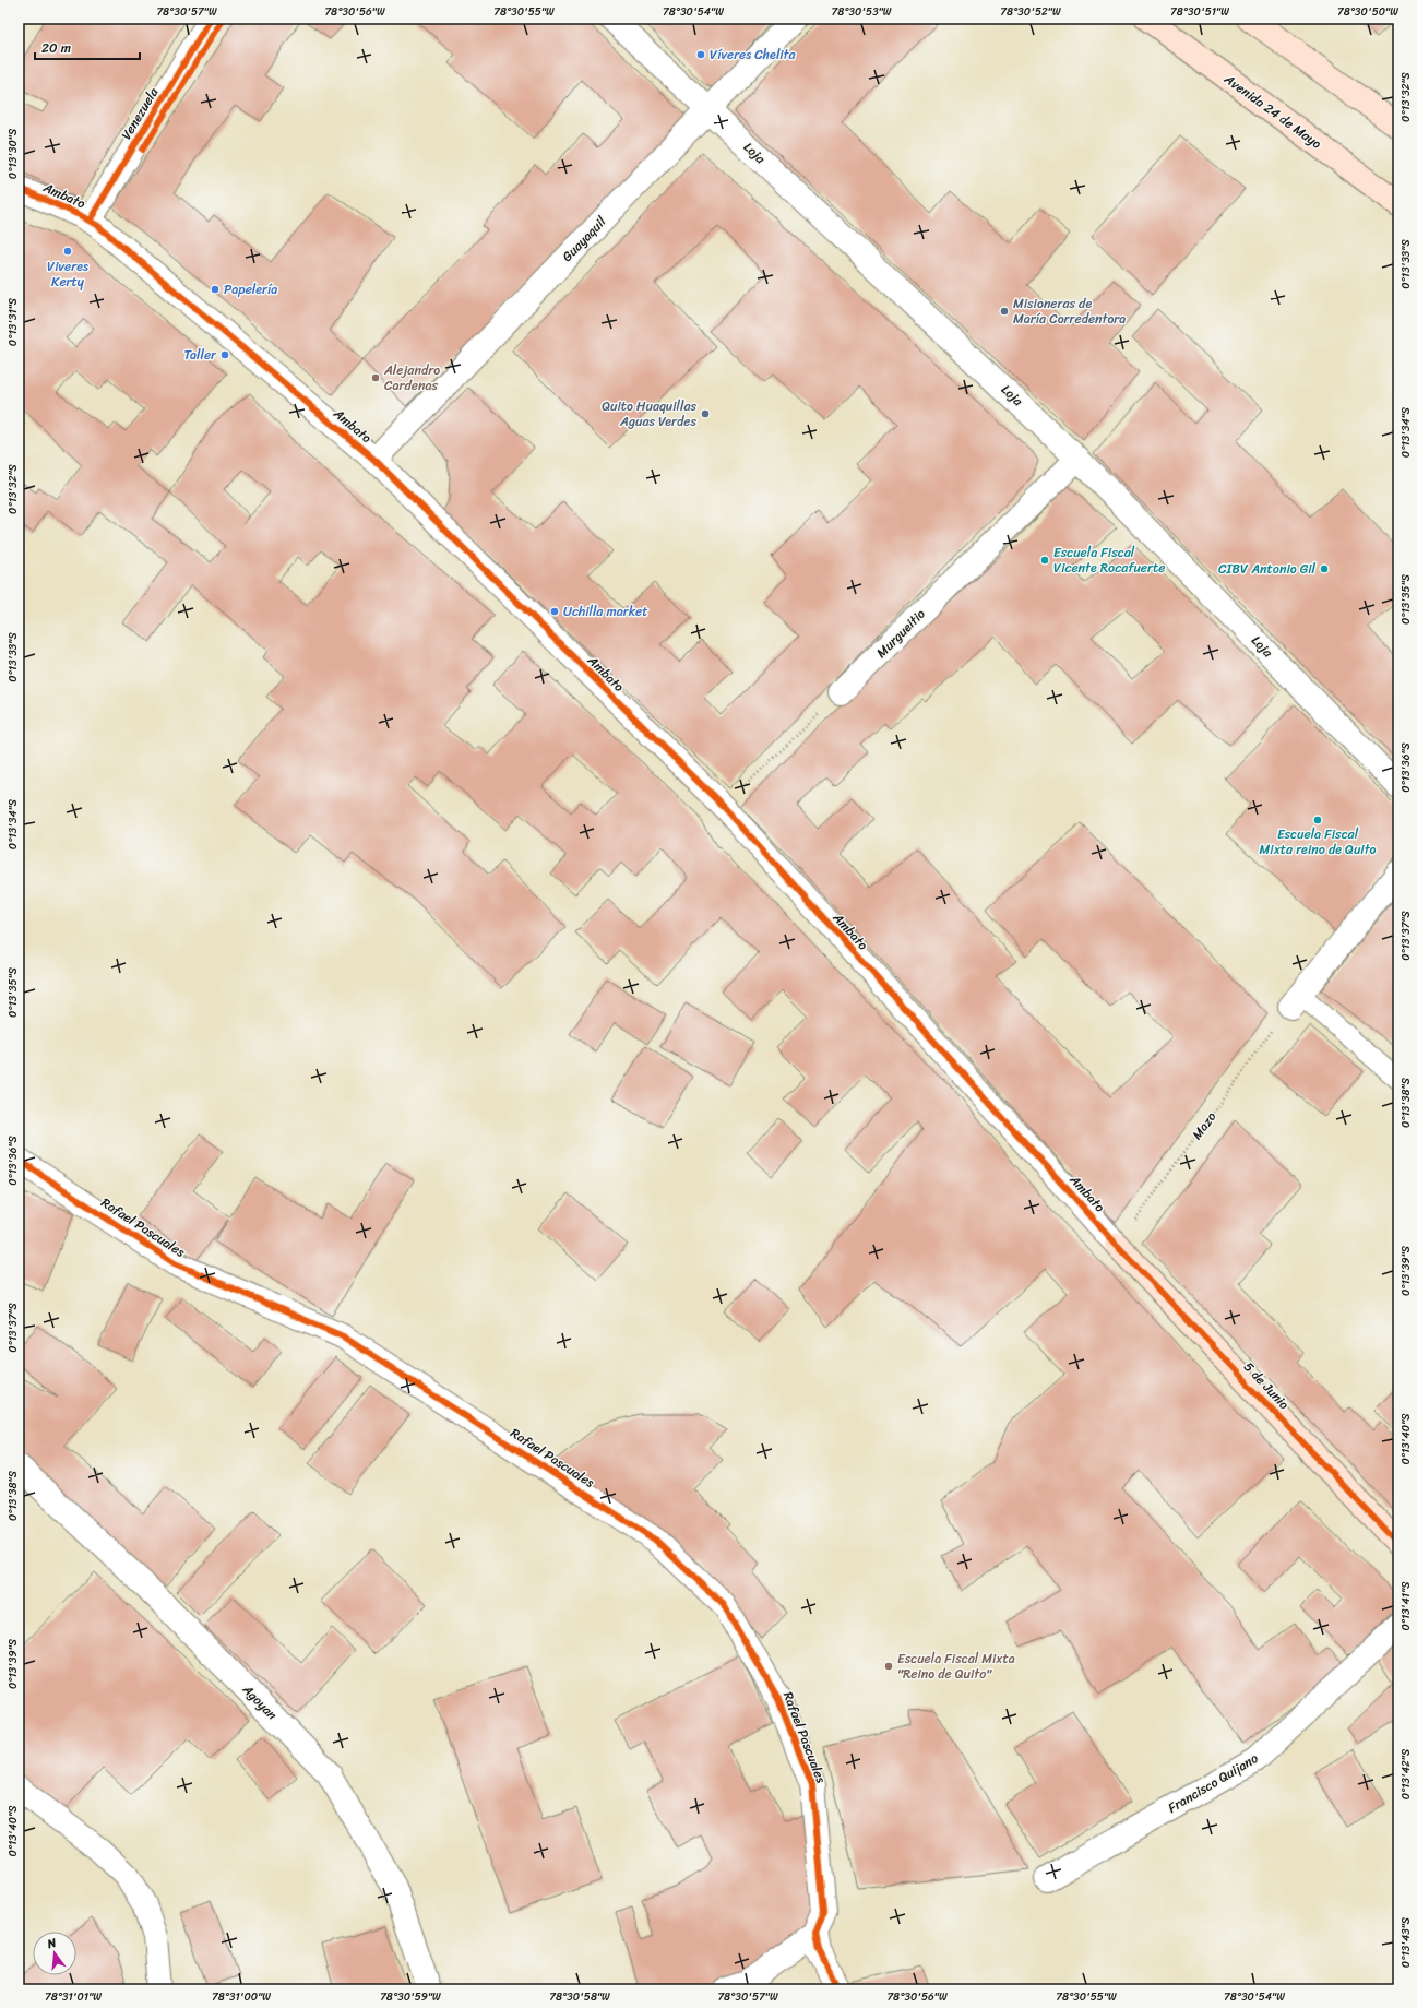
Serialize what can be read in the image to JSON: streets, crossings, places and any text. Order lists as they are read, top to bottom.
{
  "streets": {
    "main road": ["Avenida 24 de Mayo", "5 de Junio"],
    "street": [
      "Venezuela",
      "Loja",
      "Ambato",
      "Guayaquil",
      "Murgueitio",
      "Rafael Pascuales",
      "Agoyan",
      "Francisco Quijano"
    ],
    "path": ["Mazo"]
  },
  "crossings": [
    ["Venezuela", "Ambato"],
    ["Loja", "Guayaquil"],
    ["Loja", "Murgueitio"],
    ["Ambato", "Guayaquil"],
    ["Ambato", "5 de Junio"]
  ],
  "places": [
    "Víveres Chelita",
    "Viveres Kerty",
    "Papelería",
    "Misioneras de María Corredentora",
    "Taller",
    "Alejandro Cardenas",
    "Quito Huaquillas Aguas Verdes",
    "Escuela Fiscal Vicente Rocafuerte",
    "CIBV Antonio Gil",
    "Uchilla market",
    "Escuela Fiscal Mixta reino de Quito",
    "Escuela Fiscal Mixta \"Reino de Quito\""
  ],
  "scale_bar": "20 m",
  "north": "top",
  "coordinates": [
    "78°30'57\"W",
    "78°30'56\"W",
    "78°30'55\"W",
    "78°30'54\"W",
    "78°30'53\"W",
    "78°30'52\"W",
    "78°30'51\"W",
    "78°30'50\"W",
    "0°13'32\"S",
    "0°13'30\"S",
    "0°13'33\"S",
    "0°13'31\"S",
    "0°13'34\"S",
    "0°13'35\"S",
    "0°13'36\"S",
    "0°13'37\"S",
    "0°13'38\"S",
    "0°13'39\"S",
    "0°13'40\"S",
    "0°13'41\"S",
    "0°13'42\"S",
    "0°13'43\"S",
    "78°31'01\"W",
    "78°31'00\"W",
    "78°30'59\"W",
    "78°30'58\"W"
  ]
}
